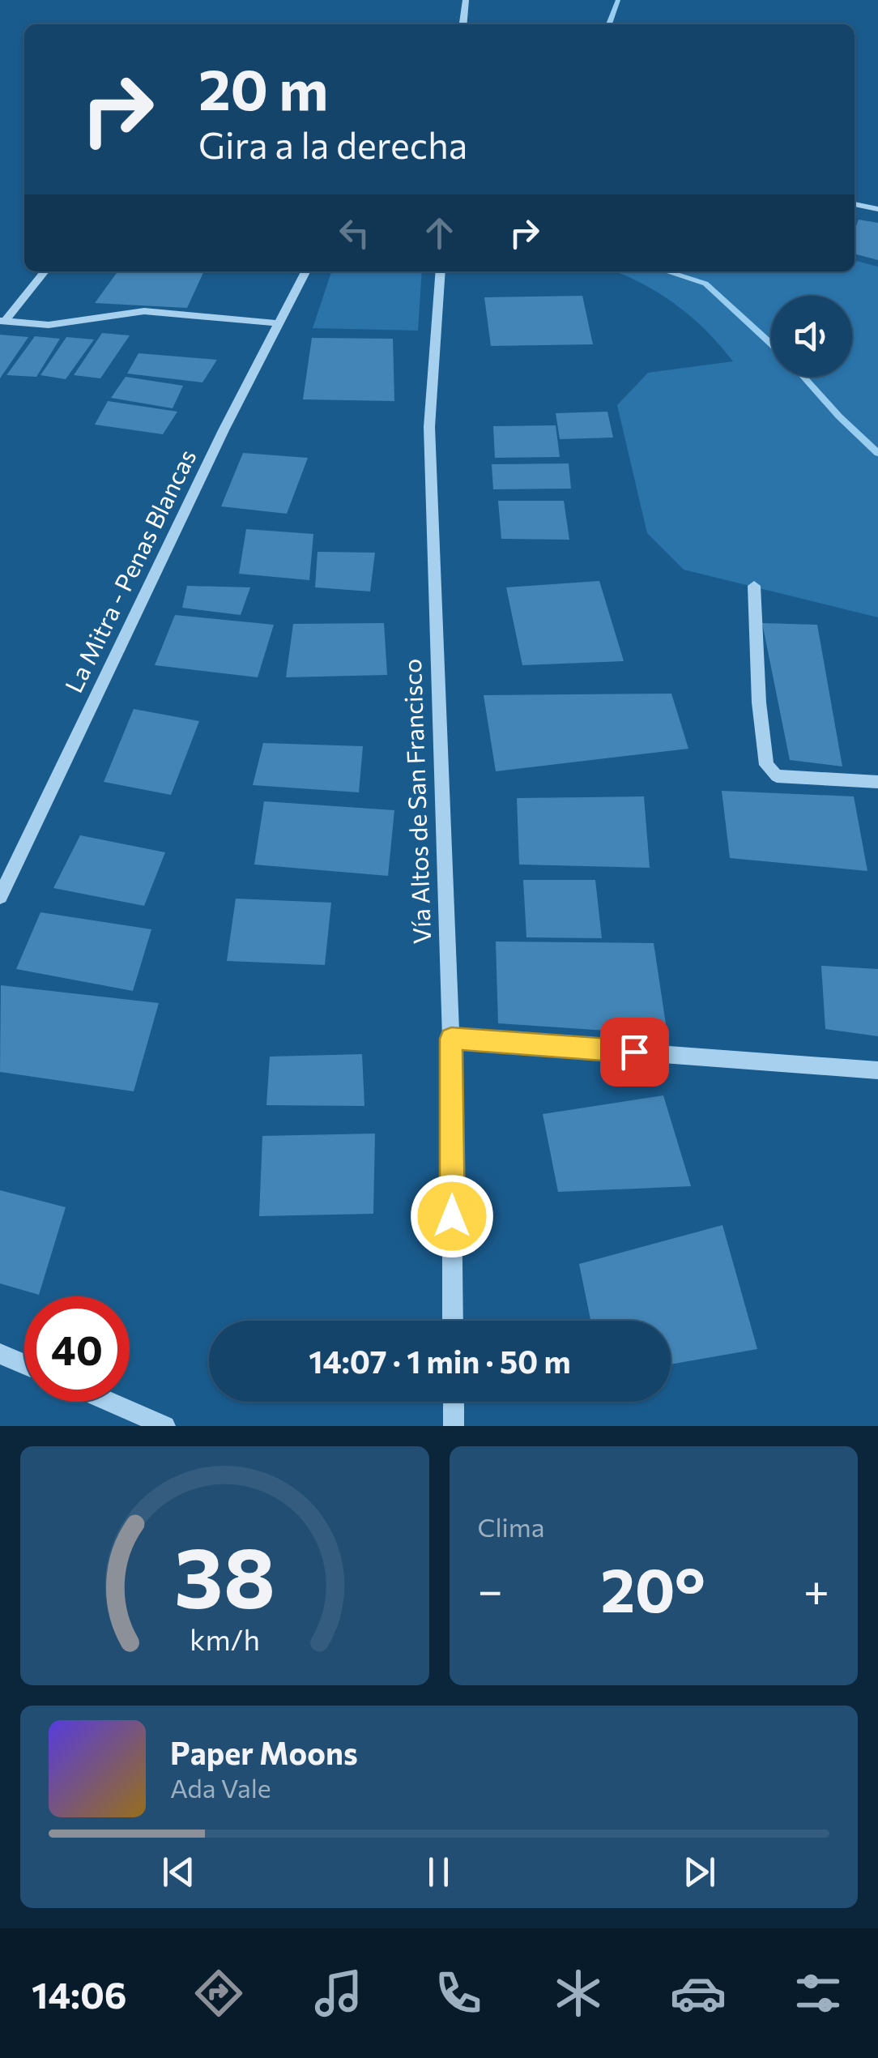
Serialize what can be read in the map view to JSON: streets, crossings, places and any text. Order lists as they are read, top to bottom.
{
  "streets": {
    "street": ["La Mitra - Penas Blancas", "Vía Altos de San Francisco"]
  },
  "page": {
    "turn": ["20 m", "Gira a la derecha"],
    "limit": "40",
    "trip": "14:07 · 1 min · 50 m",
    "tile": "Clima",
    "heat": ["−", "20°", "+"],
    "song": ["Paper Moons", "Ada Vale"],
    "tabs": "14:06",
    "gauge": ["38", "km/h"]
  }
}
